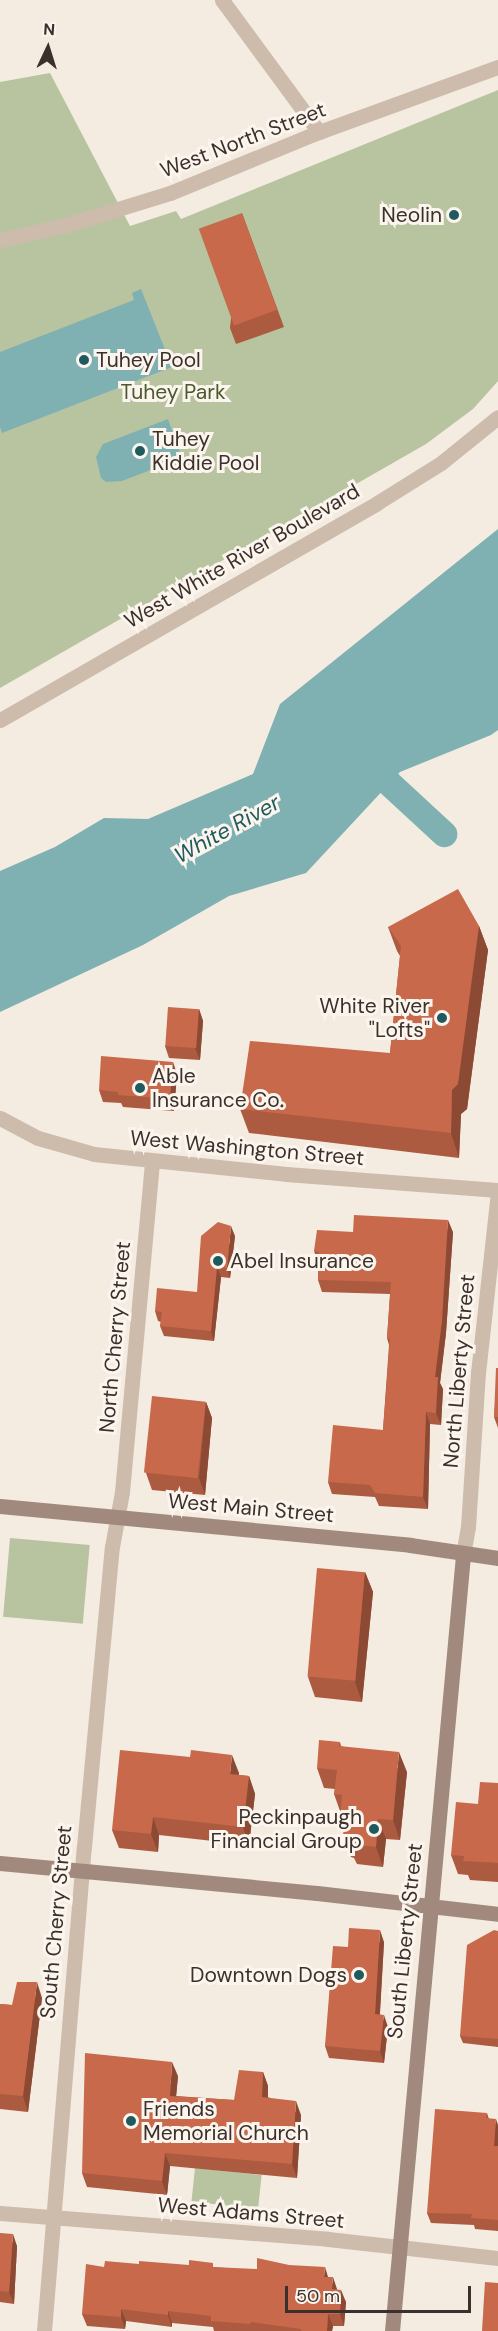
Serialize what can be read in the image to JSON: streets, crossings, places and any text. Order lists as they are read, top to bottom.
{
  "streets": {
    "main road": ["West Main Street", "South Liberty Street"],
    "street": [
      "West North Street",
      "West White River Boulevard",
      "West Washington Street",
      "North Cherry Street",
      "North Liberty Street",
      "South Cherry Street",
      "West Adams Street"
    ]
  },
  "crossings": [
    ["West Washington Street", "North Cherry Street"],
    ["West Washington Street", "North Liberty Street"],
    ["North Cherry Street", "West Main Street"],
    ["North Cherry Street", "South Cherry Street"],
    ["North Liberty Street", "West Main Street"],
    ["North Liberty Street", "South Liberty Street"],
    ["West Main Street", "South Cherry Street"],
    ["West Main Street", "South Liberty Street"],
    ["South Cherry Street", "West Adams Street"],
    ["South Liberty Street", "West Adams Street"]
  ],
  "water": ["White River"],
  "parks": ["Tuhey Park"],
  "places": [
    "Neolin",
    "Tuhey Pool",
    "Tuhey Kiddie Pool",
    "White River \"Lofts\"",
    "Able Insurance Co.",
    "Abel Insurance",
    "Peckinpaugh Financial Group",
    "Downtown Dogs",
    "Friends Memorial Church"
  ],
  "scale_bar": "50 m",
  "north": "top"
}
